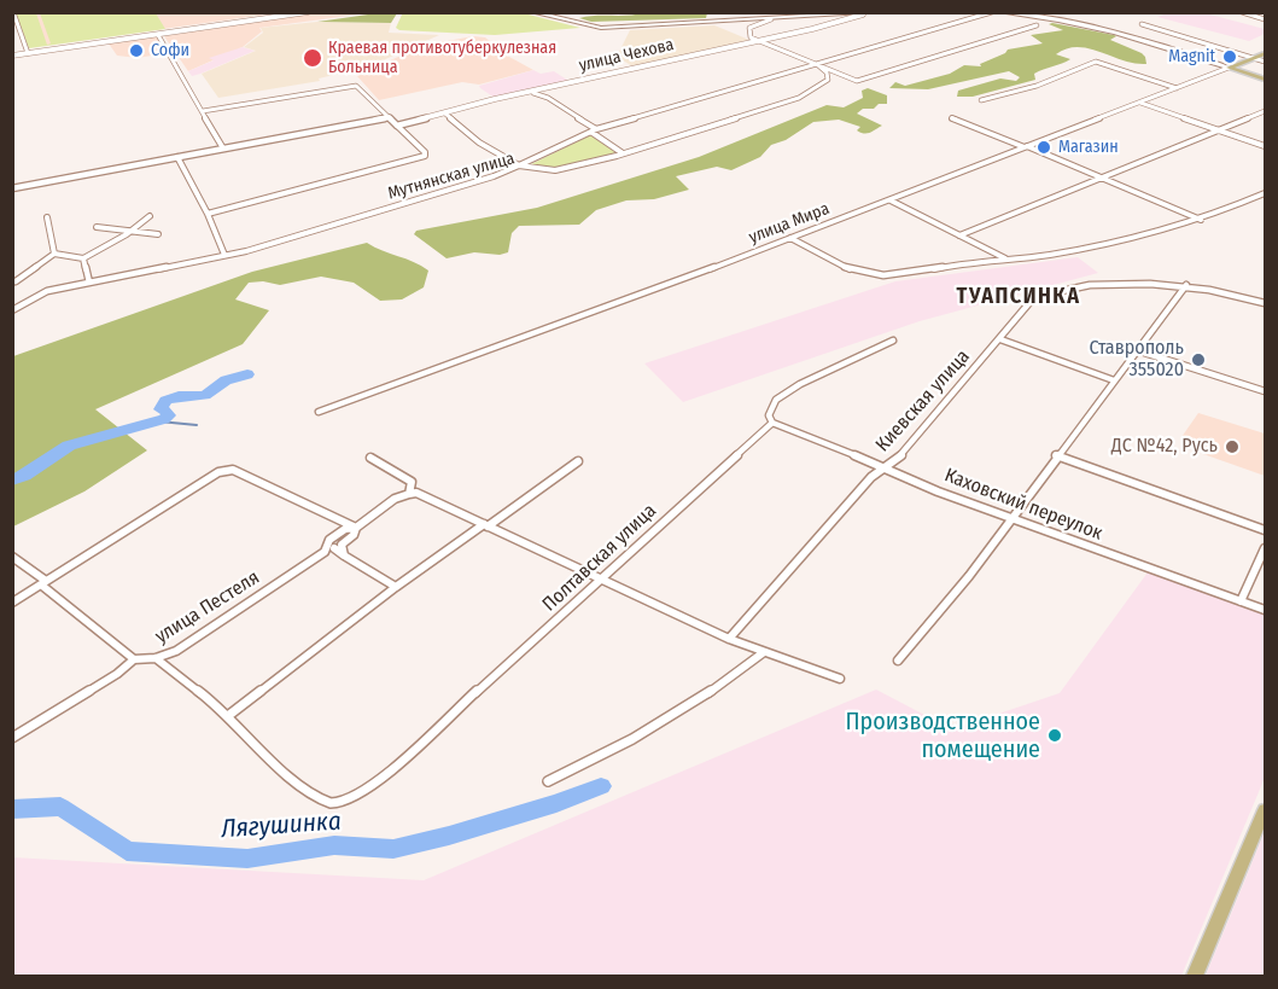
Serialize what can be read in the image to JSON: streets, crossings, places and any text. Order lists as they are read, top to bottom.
{
  "streets": {
    "main road": ["улица Мира"],
    "street": [
      "улица Чехова",
      "Мутнянская улица",
      "Киевская улица",
      "Каховский переулок",
      "Полтавская улица",
      "улица Пестеля"
    ]
  },
  "crossings": [
    ["Киевская улица", "Каховский переулок"],
    ["Каховский переулок", "Полтавская улица"]
  ],
  "districts": ["ТУАПСИНКА"],
  "water": ["Лягушинка"],
  "places": [
    "Софи",
    "Magnit",
    "Краевая противотуберкулезная Больница",
    "Магазин",
    "Ставрополь 355020",
    "ДС №42, Русь",
    "Производственное помещение"
  ]
}
